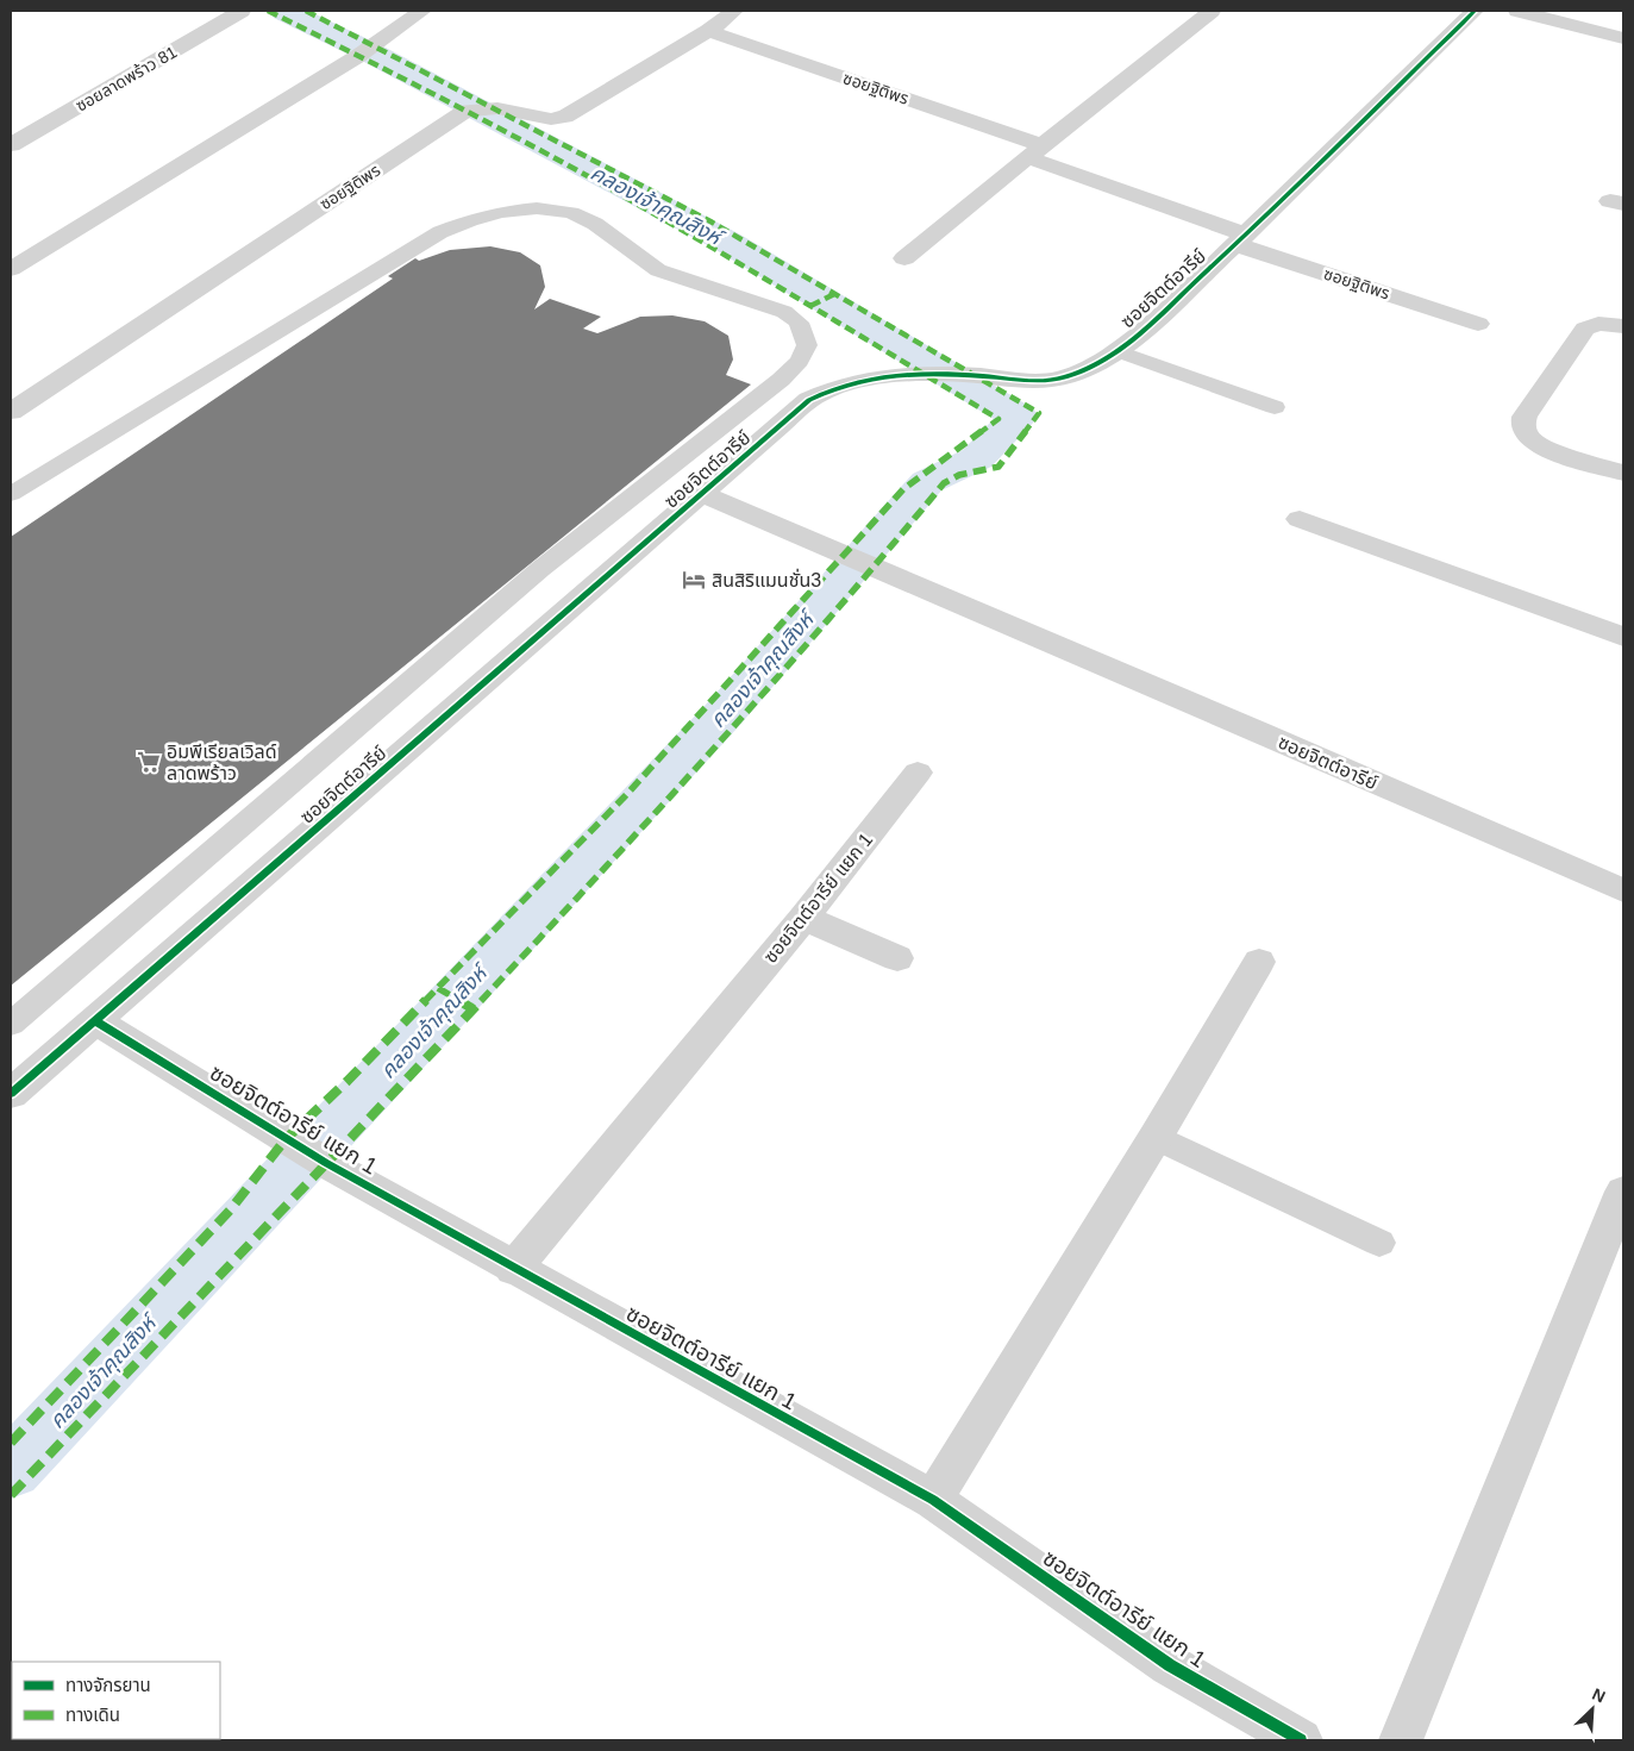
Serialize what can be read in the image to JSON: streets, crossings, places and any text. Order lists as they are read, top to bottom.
{
  "streets": {
    "street": [
      "ซอยลาดพร้าว 81",
      "ซอยฐิติพร",
      "ซอยจิตต์อารีย์",
      "ซอยจิตต์อารีย์ แยก 1"
    ]
  },
  "crossings": [
    ["ซอยฐิติพร", "ซอยจิตต์อารีย์"],
    ["ซอยจิตต์อารีย์", "ซอยจิตต์อารีย์ แยก 1"]
  ],
  "water": ["คลองเจ้าคุณสิงห์"],
  "places": {
    "hotel": ["สินสิริแมนชั่น3"],
    "supermarket": ["อิมพีเรียลเวิลด์ ลาดพร้าว"]
  },
  "legend": ["ทางจักรยาน", "ทางเดิน"],
  "north": "top right"
}
